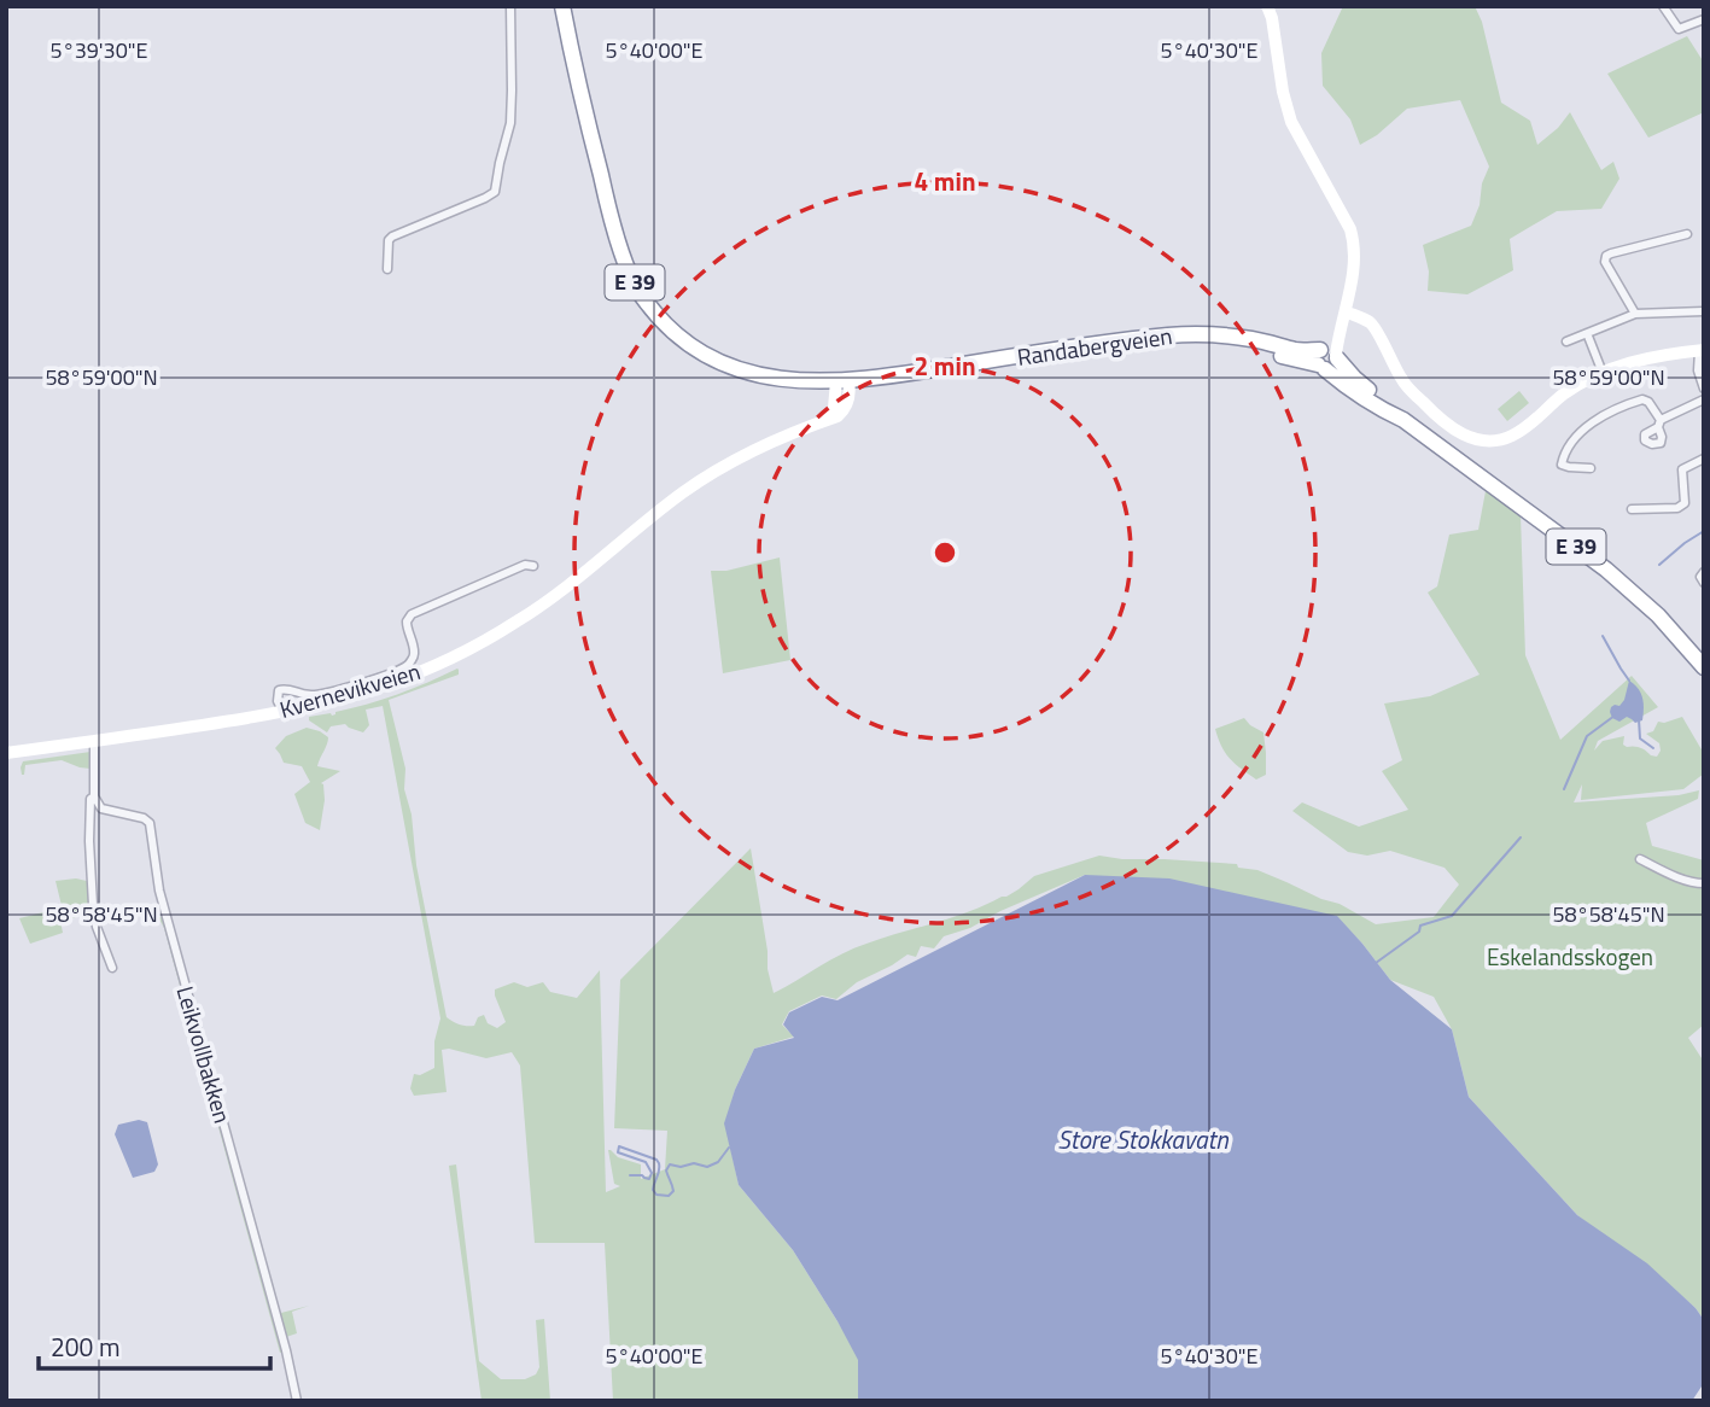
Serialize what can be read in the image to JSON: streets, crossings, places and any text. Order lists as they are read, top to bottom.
{
  "streets": {
    "highway": ["E 39", "Randabergveien"],
    "main road": ["Kvernevikveien"],
    "street": ["Leikvollbakken"]
  },
  "crossings": [
    ["E 39", "Randabergveien"],
    ["Randabergveien", "Kvernevikveien"]
  ],
  "water": ["Store Stokkavatn"],
  "parks": ["Eskelandsskogen"],
  "scale_bar": "200 m",
  "coordinates": [
    "5°39'30\"E",
    "5°40'00\"E",
    "5°40'30\"E",
    "58°59'00\"N",
    "58°58'45\"N"
  ],
  "rings": ["4 min", "2 min"]
}
